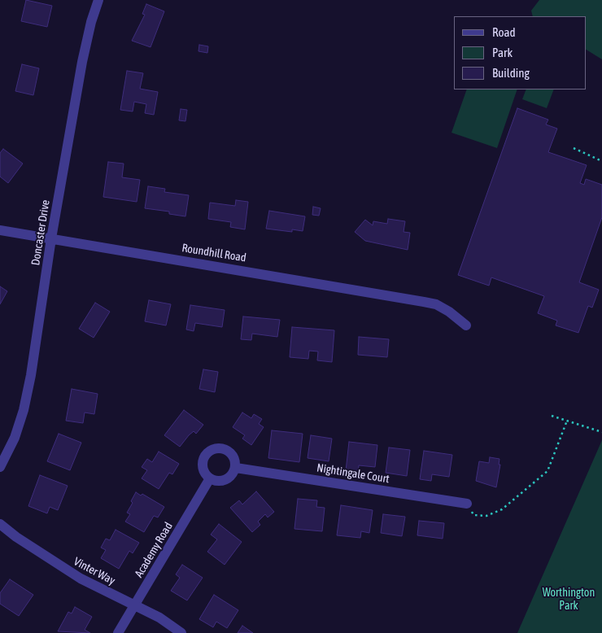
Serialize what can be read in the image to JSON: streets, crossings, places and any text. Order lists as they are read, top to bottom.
{
  "streets": {
    "street": [
      "Doncaster Drive",
      "Roundhill Road",
      "Nightingale Court",
      "Academy Road",
      "Vinter Way"
    ]
  },
  "crossings": [
    ["Doncaster Drive", "Roundhill Road"],
    ["Nightingale Court", "Academy Road"],
    ["Academy Road", "Vinter Way"]
  ],
  "parks": ["Worthington Park"],
  "legend": ["Road", "Park", "Building"]
}
